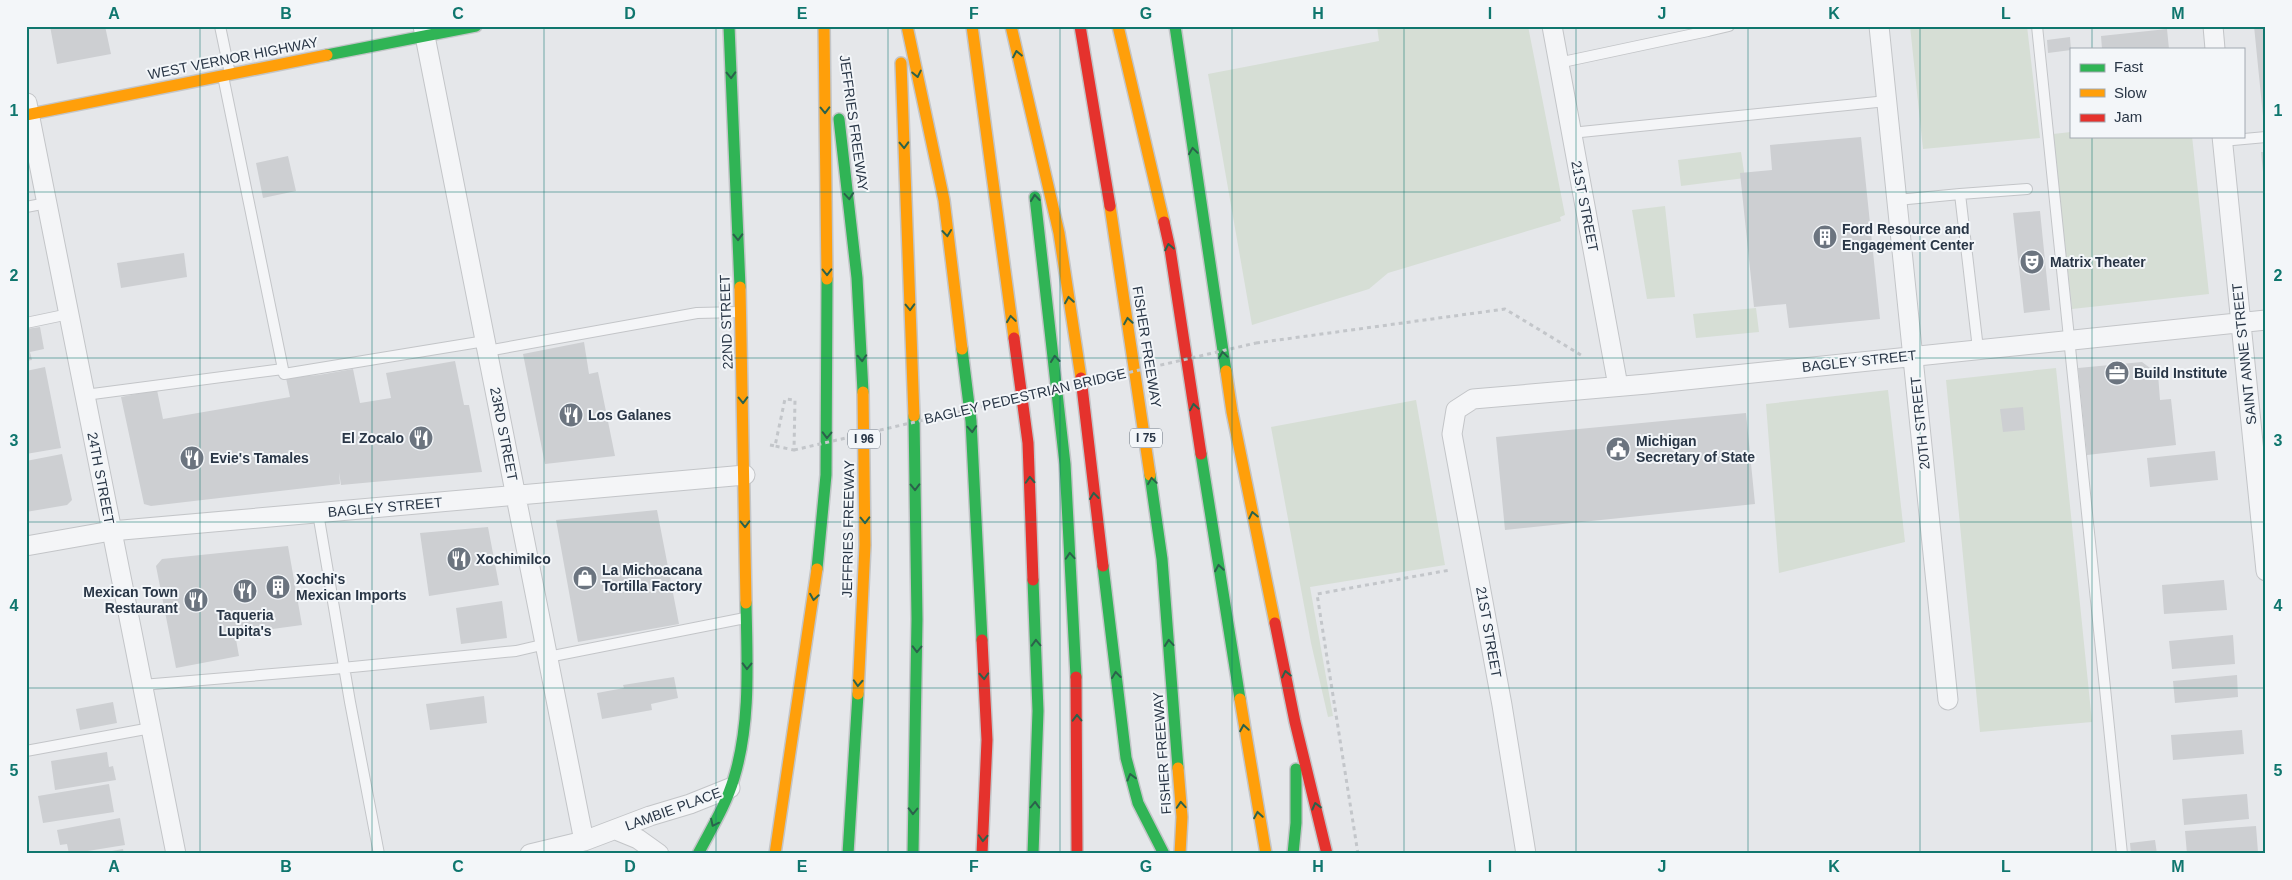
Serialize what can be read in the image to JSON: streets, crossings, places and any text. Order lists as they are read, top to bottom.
{
  "streets": {
    "main road": [
      "WEST VERNOR HIGHWAY",
      "JEFFRIES FREEWAY",
      "22ND STREET",
      "FISHER FREEWAY",
      "I 75",
      "I 96"
    ],
    "street": [
      "21ST STREET",
      "SAINT ANNE STREET",
      "BAGLEY STREET",
      "20TH STREET",
      "23RD STREET",
      "24TH STREET",
      "LAMBIE PLACE"
    ],
    "path": ["BAGLEY PEDESTRIAN BRIDGE"]
  },
  "crossings": [
    ["WEST VERNOR HIGHWAY", "23RD STREET"],
    ["WEST VERNOR HIGHWAY", "24TH STREET"],
    ["21ST STREET", "BAGLEY STREET"],
    ["22ND STREET", "BAGLEY STREET"],
    ["22ND STREET", "LAMBIE PLACE"],
    ["SAINT ANNE STREET", "BAGLEY STREET"],
    ["BAGLEY STREET", "20TH STREET"],
    ["BAGLEY STREET", "23RD STREET"],
    ["BAGLEY STREET", "24TH STREET"],
    ["23RD STREET", "LAMBIE PLACE"]
  ],
  "places": {
    "building": ["Ford Resource and Engagement Center", "Xochi's Mexican Imports"],
    "theatre": ["Matrix Theater"],
    "office": ["Build Institute"],
    "restaurant": [
      "Los Galanes",
      "El Zocalo",
      "Evie's Tamales",
      "Xochimilco",
      "Taqueria Lupita's",
      "Mexican Town Restaurant"
    ],
    "public building": ["Michigan Secretary of State"],
    "shop": ["La Michoacana Tortilla Factory"]
  },
  "legend": ["Fast", "Slow", "Jam"],
  "grid": {
    "columns": [
      "A",
      "B",
      "C",
      "D",
      "E",
      "F",
      "G",
      "H",
      "I",
      "J",
      "K",
      "L",
      "M"
    ],
    "rows": [
      "1",
      "2",
      "3",
      "4",
      "5"
    ]
  }
}
